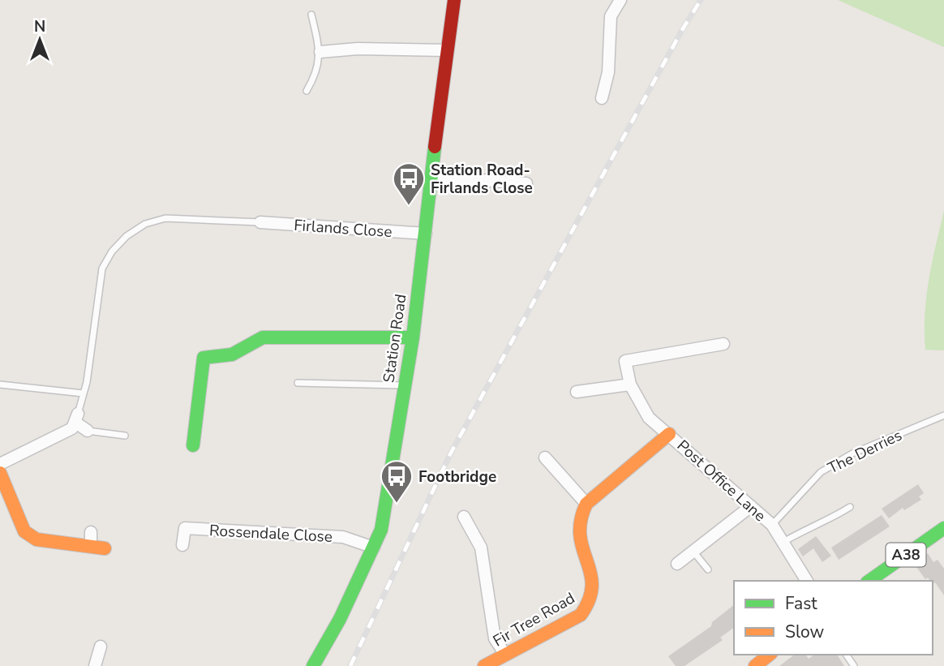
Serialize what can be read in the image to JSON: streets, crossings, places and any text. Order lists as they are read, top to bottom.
{
  "streets": {
    "street": [
      "Firlands Close",
      "Station Road",
      "Post Office Lane",
      "Rossendale Close",
      "A38",
      "Fir Tree Road"
    ],
    "lane": ["The Derries"]
  },
  "crossings": [
    ["Firlands Close", "Station Road"],
    ["Station Road", "Rossendale Close"],
    ["The Derries", "Post Office Lane"]
  ],
  "places": {
    "bus stop": ["Station Road- Firlands Close", "Footbridge"]
  },
  "legend": ["Fast", "Slow"],
  "north": "top"
}
